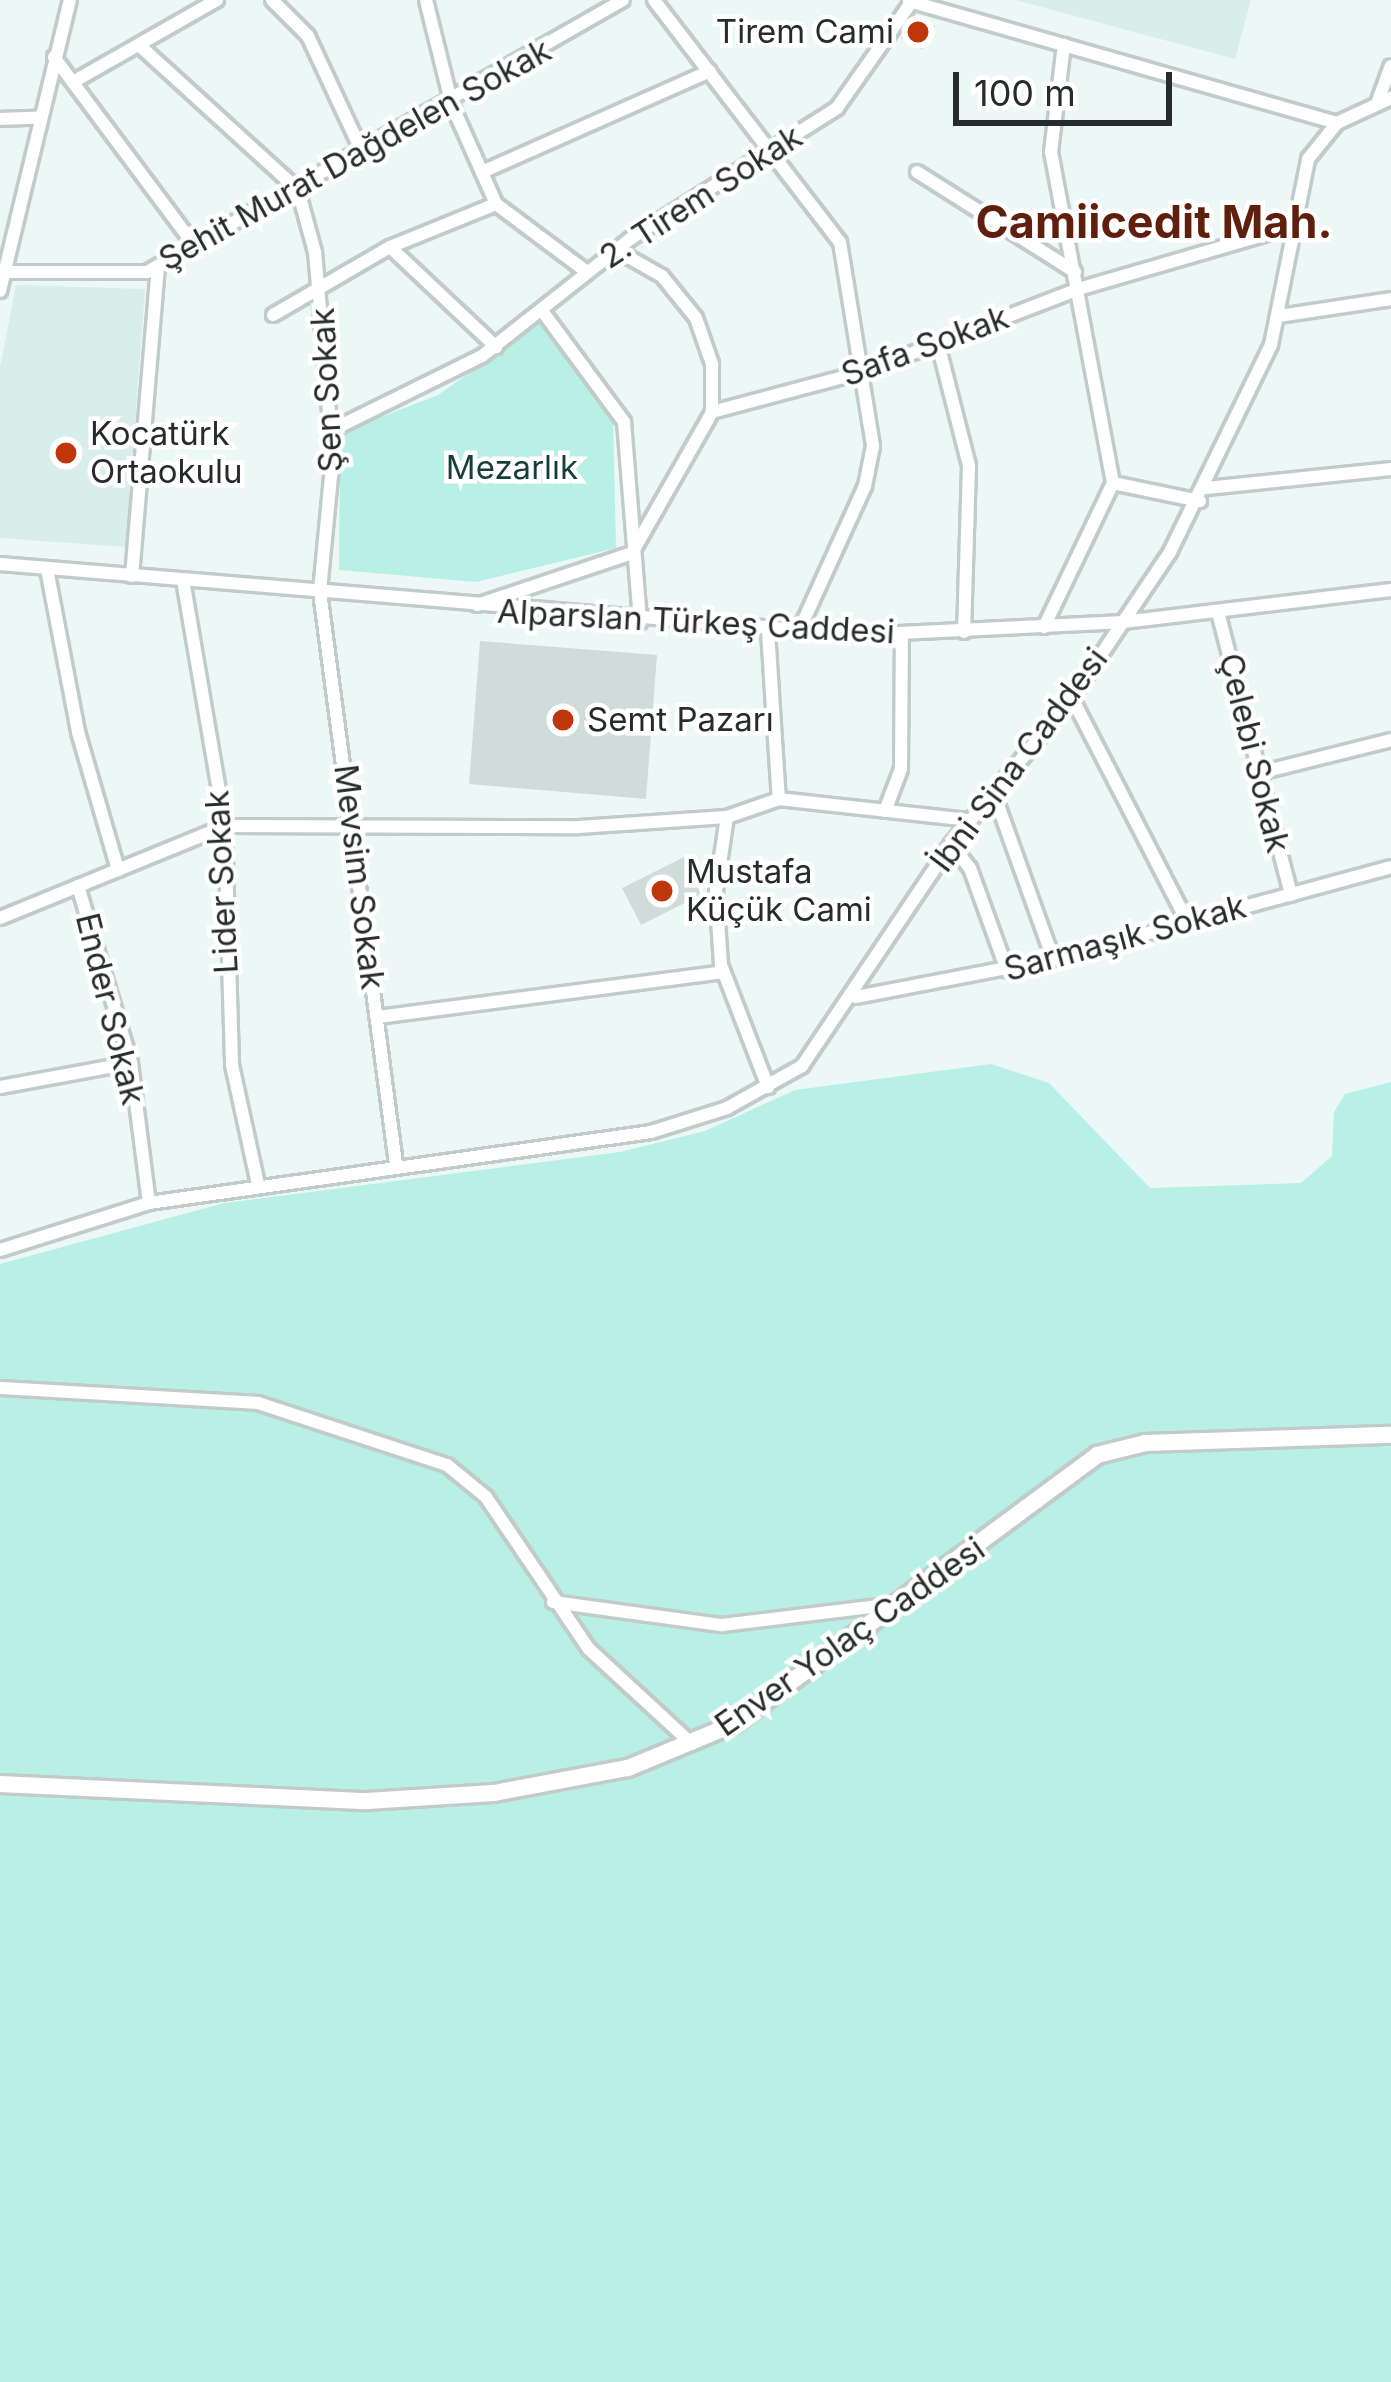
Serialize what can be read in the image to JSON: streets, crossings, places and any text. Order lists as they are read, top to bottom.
{
  "streets": {
    "street": [
      "Şehit Murat Dağdelen Sokak",
      "2. Tirem Sokak",
      "Safa Sokak",
      "Şen Sokak",
      "Alparslan Türkeş Caddesi",
      "Çelebi Sokak",
      "İbni Sina Caddesi",
      "Mevsim Sokak",
      "Lider Sokak",
      "Sarmaşık Sokak",
      "Ender Sokak",
      "Enver Yolaç Caddesi"
    ]
  },
  "crossings": [
    ["Şehit Murat Dağdelen Sokak", "Şen Sokak"],
    ["2. Tirem Sokak", "Şen Sokak"],
    ["Safa Sokak", "İbni Sina Caddesi"],
    ["Şen Sokak", "Alparslan Türkeş Caddesi"],
    ["Şen Sokak", "Mevsim Sokak"],
    ["Alparslan Türkeş Caddesi", "Çelebi Sokak"],
    ["Alparslan Türkeş Caddesi", "İbni Sina Caddesi"],
    ["Alparslan Türkeş Caddesi", "Mevsim Sokak"],
    ["Alparslan Türkeş Caddesi", "Lider Sokak"],
    ["Alparslan Türkeş Caddesi", "Ender Sokak"],
    ["Çelebi Sokak", "Sarmaşık Sokak"],
    ["İbni Sina Caddesi", "Mevsim Sokak"],
    ["İbni Sina Caddesi", "Lider Sokak"],
    ["İbni Sina Caddesi", "Sarmaşık Sokak"],
    ["İbni Sina Caddesi", "Ender Sokak"]
  ],
  "districts": ["Camiicedit Mah."],
  "parks": ["Mezarlık"],
  "places": [
    "Tirem Cami",
    "Kocatürk Ortaokulu",
    "Semt Pazarı",
    "Mustafa Küçük Cami"
  ],
  "scale_bar": "100 m"
}
